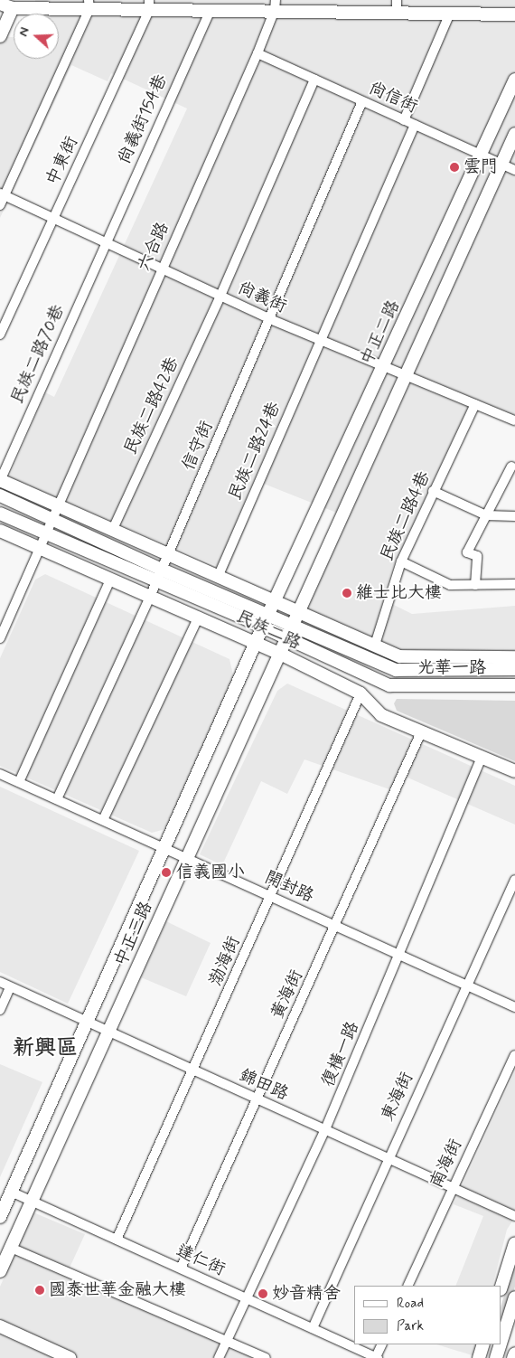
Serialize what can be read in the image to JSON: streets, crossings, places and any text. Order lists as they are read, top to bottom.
{
  "streets": {
    "street": [
      "尚信街",
      "尚義街154巷",
      "中東街",
      "六合路",
      "尚義街",
      "中正二路",
      "民族二路70巷",
      "民族二路42巷",
      "信守街",
      "民族二路24巷",
      "民族二路4巷",
      "民族二路",
      "光華一路",
      "開封路",
      "中正三路",
      "渤海街",
      "黃海街",
      "復橫一路",
      "錦田路",
      "東海街",
      "南海街",
      "達仁街"
    ]
  },
  "crossings": [
    ["尚信街", "六合路"],
    ["尚信街", "中正二路"],
    ["尚信街", "民族二路42巷"],
    ["尚信街", "信守街"],
    ["尚信街", "民族二路24巷"],
    ["尚義街154巷", "尚義街"],
    ["尚義街154巷", "民族二路70巷"],
    ["中東街", "尚義街"],
    ["六合路", "尚義街"],
    ["六合路", "民族二路"],
    ["尚義街", "中正二路"],
    ["尚義街", "民族二路70巷"],
    ["尚義街", "民族二路42巷"],
    ["尚義街", "信守街"],
    ["尚義街", "民族二路24巷"],
    ["尚義街", "民族二路4巷"],
    ["中正二路", "民族二路"],
    ["中正二路", "中正三路"],
    ["民族二路70巷", "民族二路"],
    ["民族二路42巷", "民族二路"],
    ["信守街", "民族二路"],
    ["信守街", "開封路"],
    ["民族二路24巷", "民族二路"],
    ["民族二路4巷", "民族二路"],
    ["民族二路", "光華一路"],
    ["民族二路", "中正三路"],
    ["民族二路", "渤海街"],
    ["民族二路", "黃海街"],
    ["民族二路", "復橫一路"],
    ["開封路", "中正三路"],
    ["開封路", "渤海街"],
    ["開封路", "黃海街"],
    ["開封路", "復橫一路"],
    ["開封路", "東海街"],
    ["中正三路", "錦田路"],
    ["中正三路", "達仁街"],
    ["渤海街", "錦田路"],
    ["渤海街", "達仁街"],
    ["黃海街", "錦田路"],
    ["黃海街", "達仁街"],
    ["復橫一路", "錦田路"],
    ["復橫一路", "達仁街"],
    ["錦田路", "東海街"],
    ["錦田路", "南海街"],
    ["東海街", "達仁街"]
  ],
  "districts": ["新興區"],
  "places": [
    "雲門",
    "維士比大樓",
    "信義國小",
    "國泰世華金融大樓",
    "妙音精舍"
  ],
  "legend": ["Road", "Park"],
  "north": "left"
}
